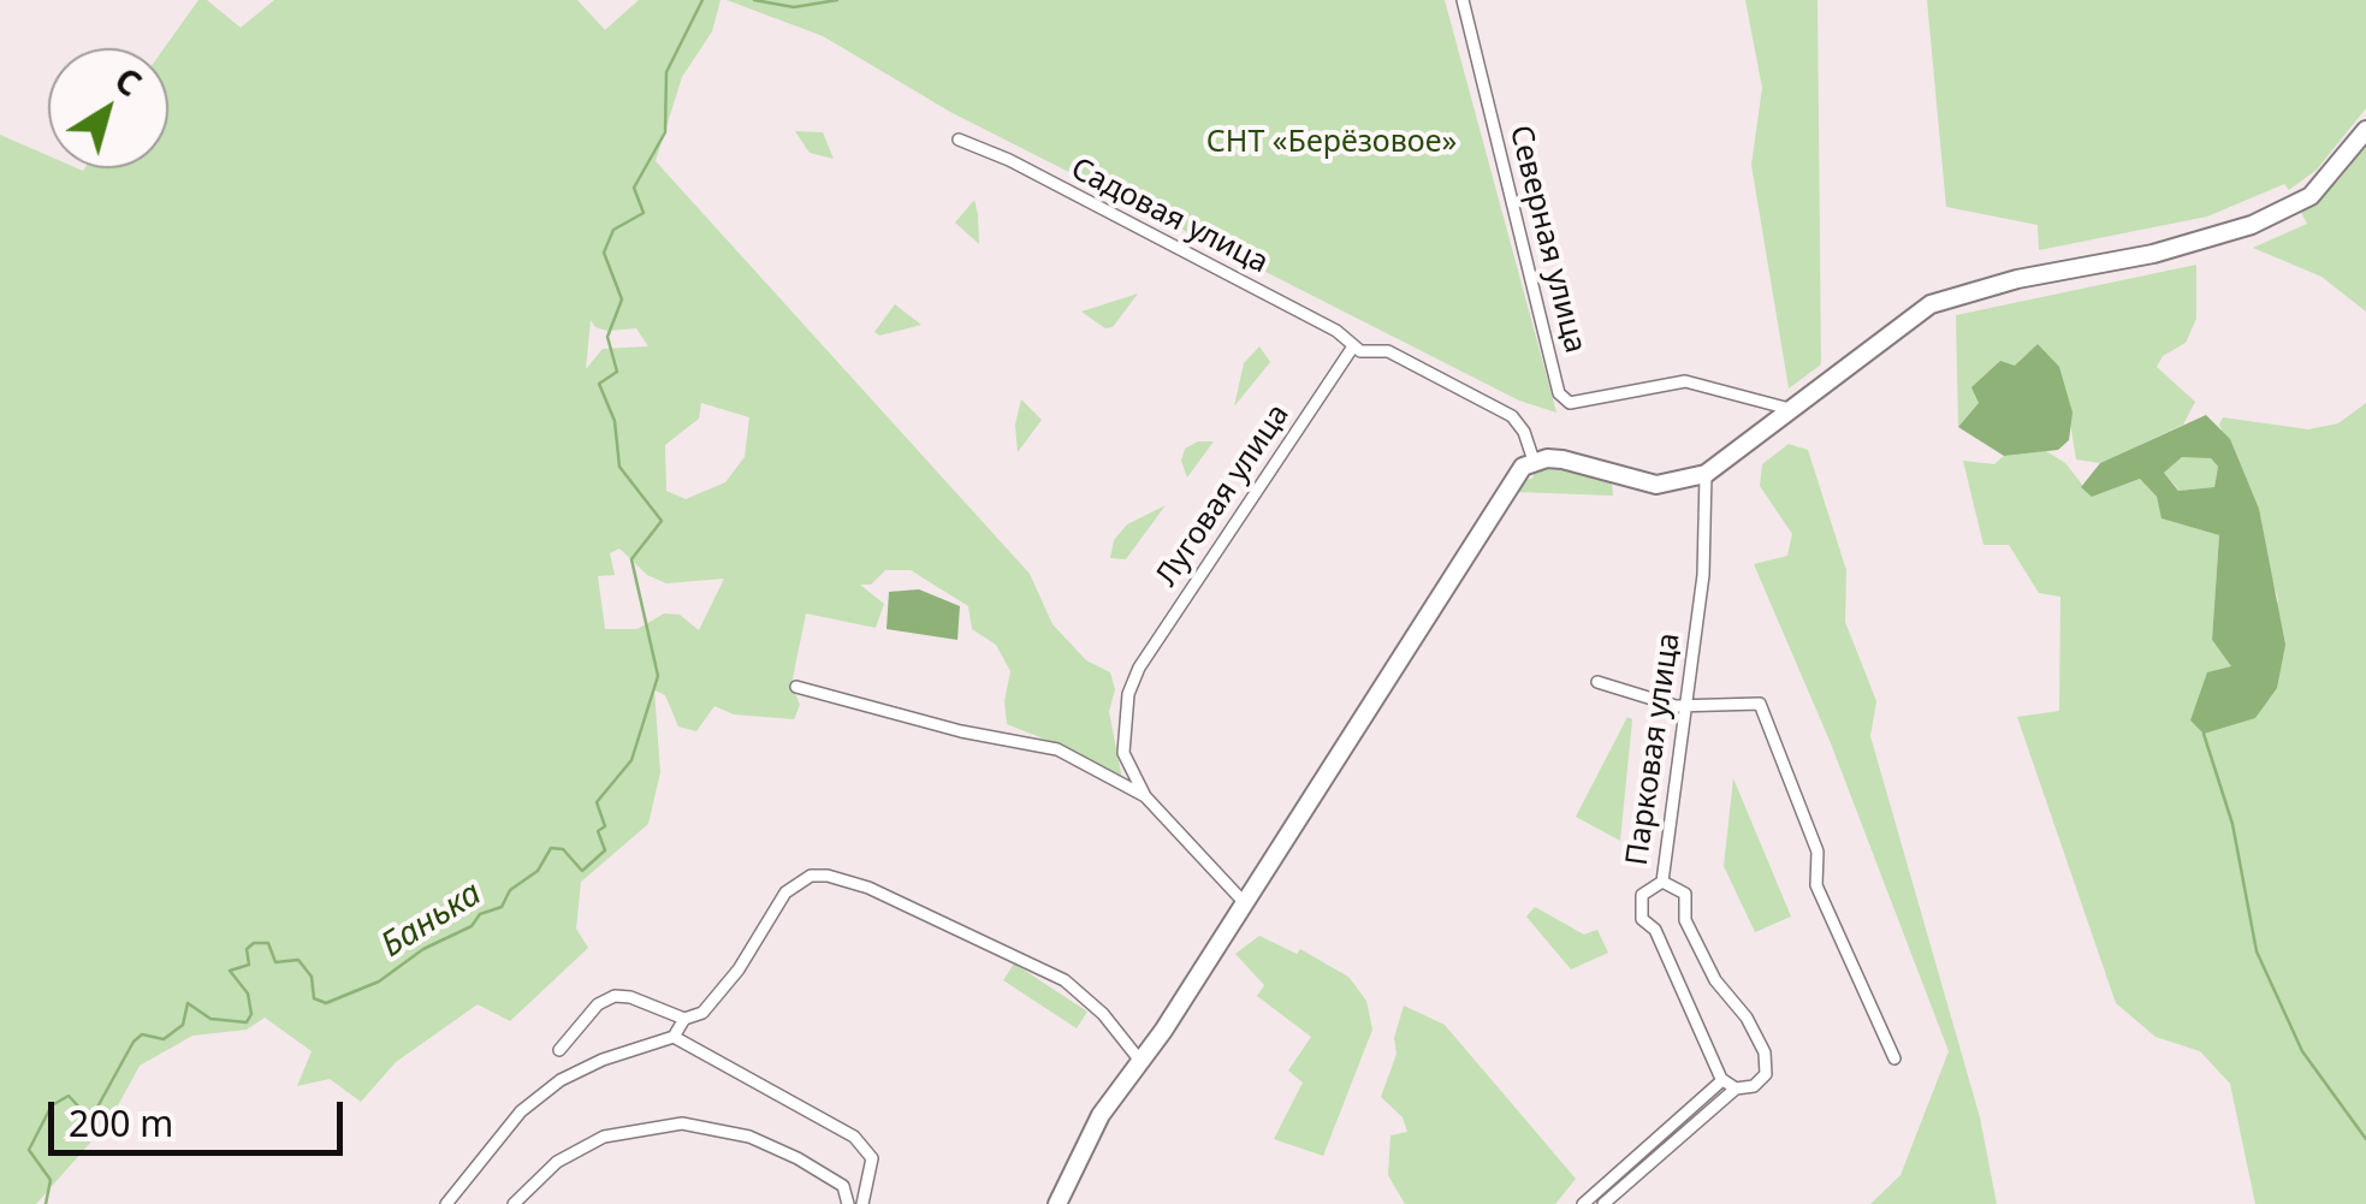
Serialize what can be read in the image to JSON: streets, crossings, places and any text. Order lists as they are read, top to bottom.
{
  "streets": {
    "street": [
      "Садовая улица",
      "Северная улица",
      "Луговая улица",
      "Парковая улица"
    ]
  },
  "crossings": [
    ["Садовая улица", "Луговая улица"]
  ],
  "water": ["Банька"],
  "parks": ["СНТ «Берёзовое»"],
  "scale_bar": "200 m",
  "north": "top right"
}
